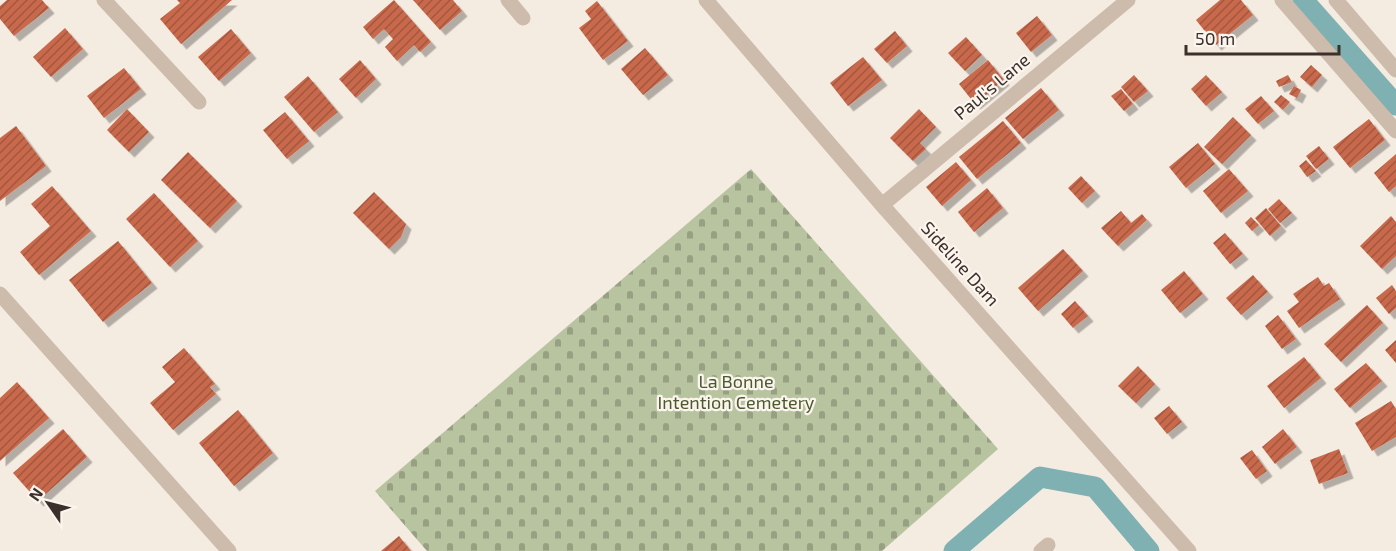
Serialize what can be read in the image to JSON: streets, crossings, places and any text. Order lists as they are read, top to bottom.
{
  "streets": {
    "street": ["Paul's Lane", "Sideline Dam"]
  },
  "crossings": [
    ["Paul's Lane", "Sideline Dam"]
  ],
  "parks": ["La Bonne Intention Cemetery"],
  "scale_bar": "50 m",
  "north": "top left"
}
